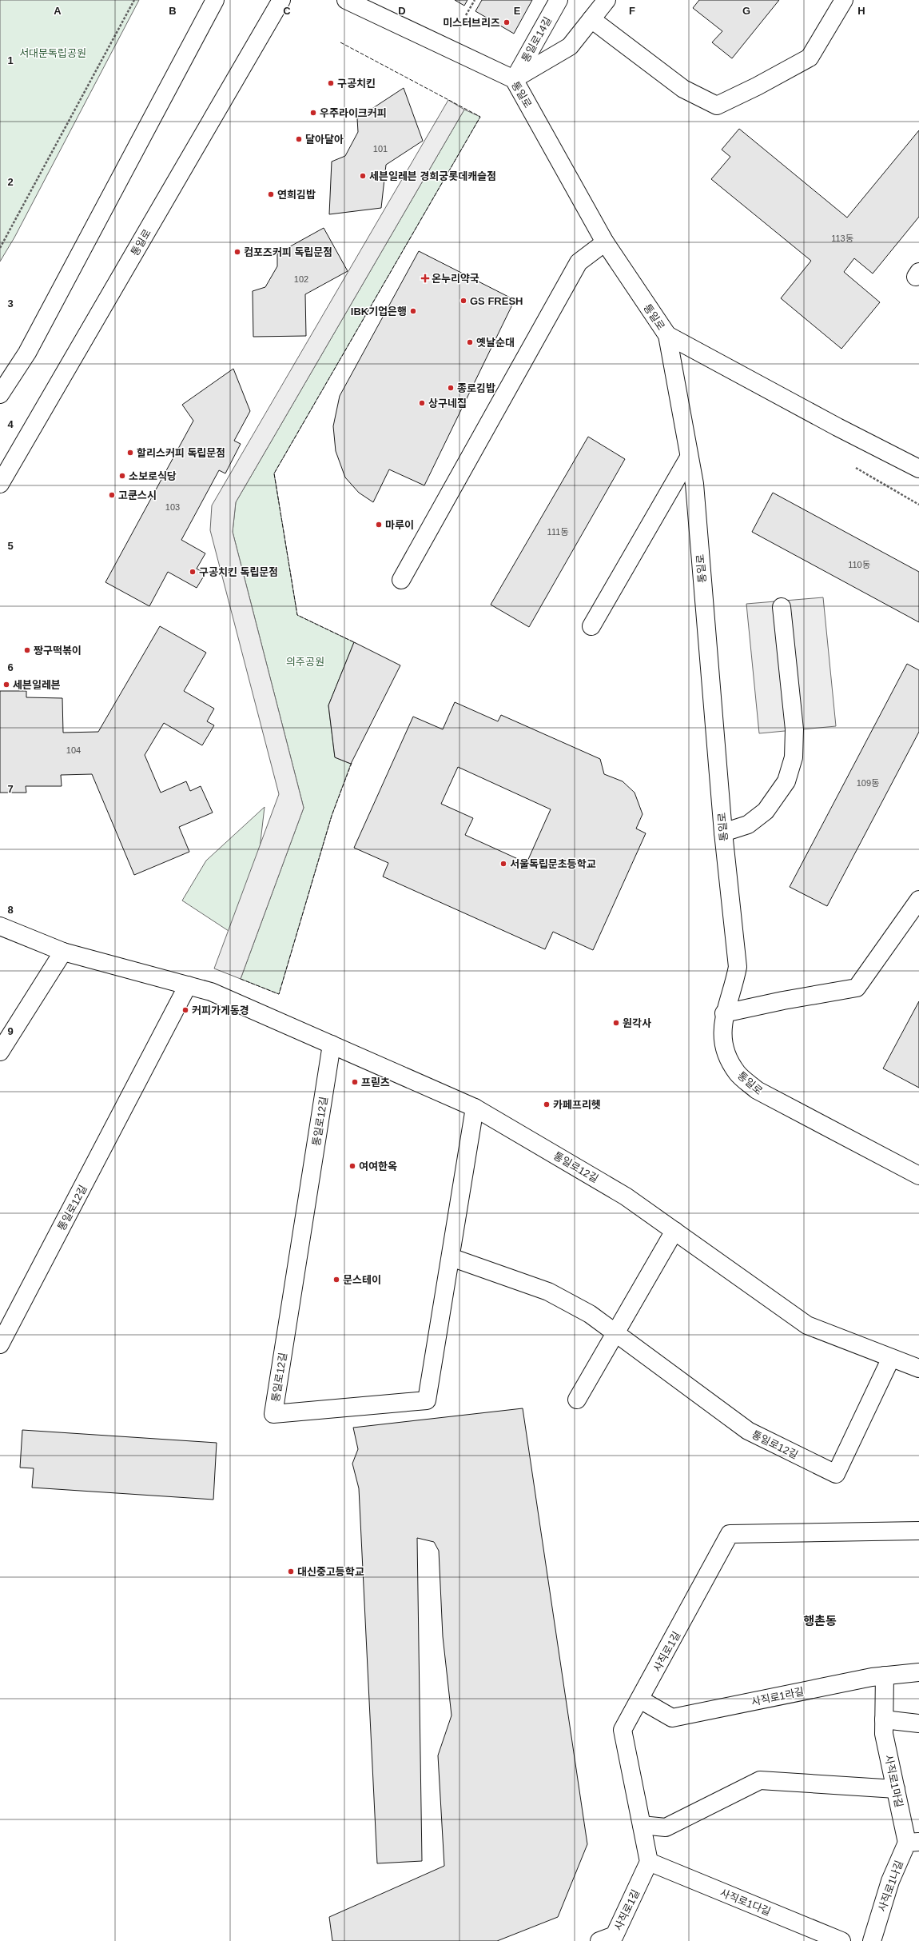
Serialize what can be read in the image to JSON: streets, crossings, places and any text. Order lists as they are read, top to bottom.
{
  "streets": {
    "street": [
      "통일로14길",
      "통일로",
      "통일로12길",
      "사직로1길",
      "사직로1라길",
      "사직로1마길",
      "사직로1나길",
      "사직로1다길"
    ]
  },
  "crossings": [
    ["통일로14길", "통일로"],
    ["사직로1길", "사직로1라길"],
    ["사직로1길", "사직로1다길"],
    ["사직로1라길", "사직로1마길"],
    ["사직로1마길", "사직로1나길"]
  ],
  "districts": ["행촌동"],
  "parks": ["서대문독립공원", "의주공원"],
  "places": {
    "other": [
      "미스터브리즈",
      "구공치킨",
      "우주라이크커피",
      "달아달아",
      "세븐일레븐 경희궁롯데캐슬점",
      "연희김밥",
      "컴포즈커피 독립문점",
      "GS FRESH",
      "IBK기업은행",
      "옛날순대",
      "종로김밥",
      "상구네집",
      "할리스커피 독립문점",
      "소보로식당",
      "고쿤스시",
      "마루이",
      "구공치킨 독립문점",
      "짱구떡볶이",
      "세븐일레븐",
      "서울독립문초등학교",
      "커피가게동경",
      "원각사",
      "프릳츠",
      "카페프리헷",
      "여여한옥",
      "문스테이",
      "대신중고등학교"
    ],
    "health": ["온누리약국"]
  },
  "house_numbers": [
    "101",
    "113동",
    "102",
    "103",
    "111동",
    "110동",
    "104",
    "109동"
  ],
  "grid": {
    "columns": [
      "A",
      "B",
      "C",
      "D",
      "E",
      "F",
      "G",
      "H"
    ],
    "rows": [
      "1",
      "2",
      "3",
      "4",
      "5",
      "6",
      "7",
      "8",
      "9"
    ]
  }
}
